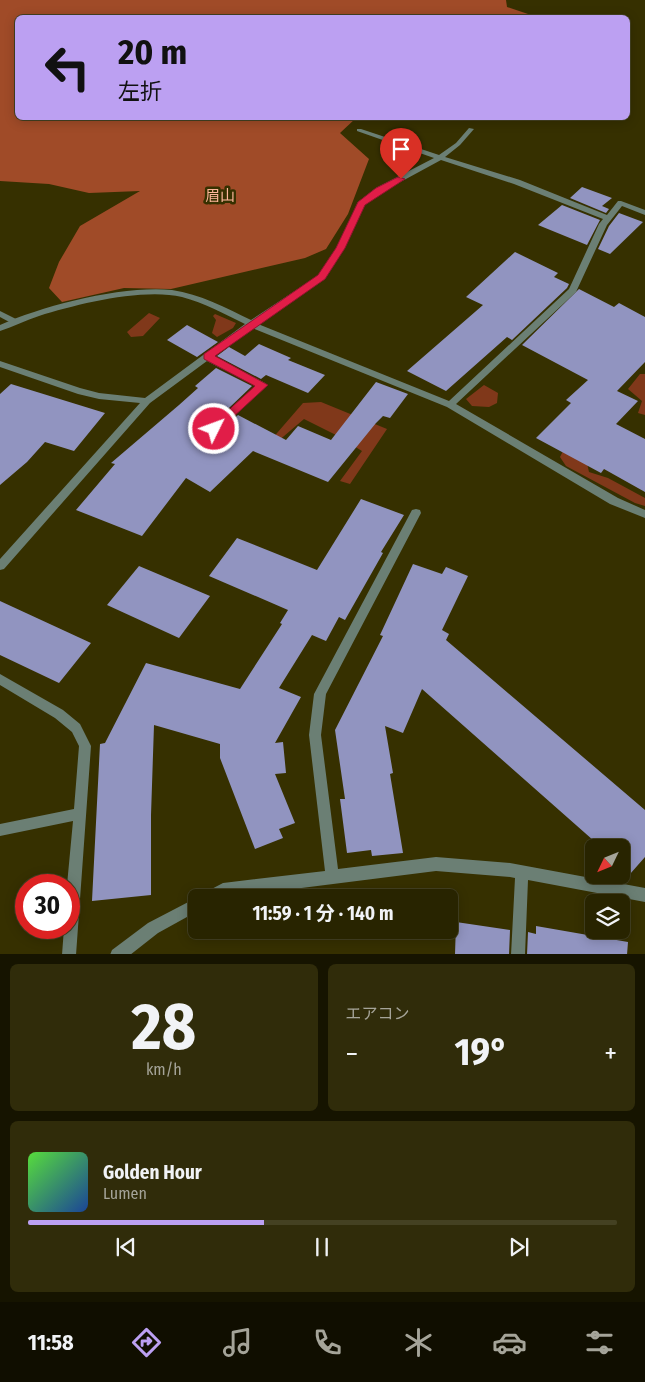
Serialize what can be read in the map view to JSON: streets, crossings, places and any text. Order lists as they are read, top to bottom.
{
  "parks": ["眉山"],
  "north": "bottom left",
  "page": {
    "turn": ["20 m", "左折"],
    "limit": "30",
    "trip": "11:59 · 1 分 · 140 m",
    "tile": [
      ["28", "km/h"],
      "エアコン"
    ],
    "heat": ["−", "19°", "+"],
    "song": ["Golden Hour", "Lumen"],
    "tabs": "11:58"
  }
}
